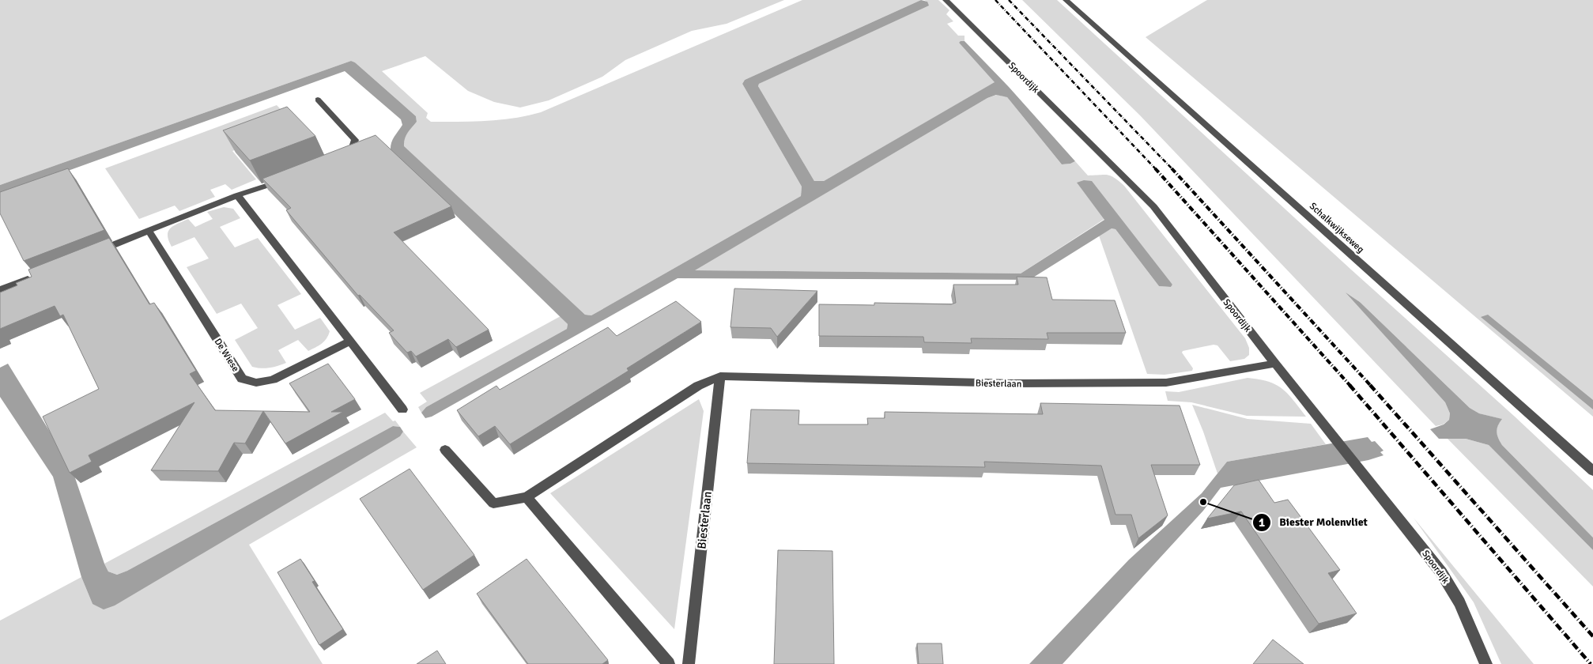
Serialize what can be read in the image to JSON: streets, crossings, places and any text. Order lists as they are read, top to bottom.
{
  "streets": {
    "street": [
      "Spoordijk",
      "Schalkwijkseweg",
      "De Wiese",
      "Biesterlaan"
    ]
  },
  "crossings": [
    ["Spoordijk", "Biesterlaan"]
  ],
  "places": ["Biester Molenvliet"]
}
